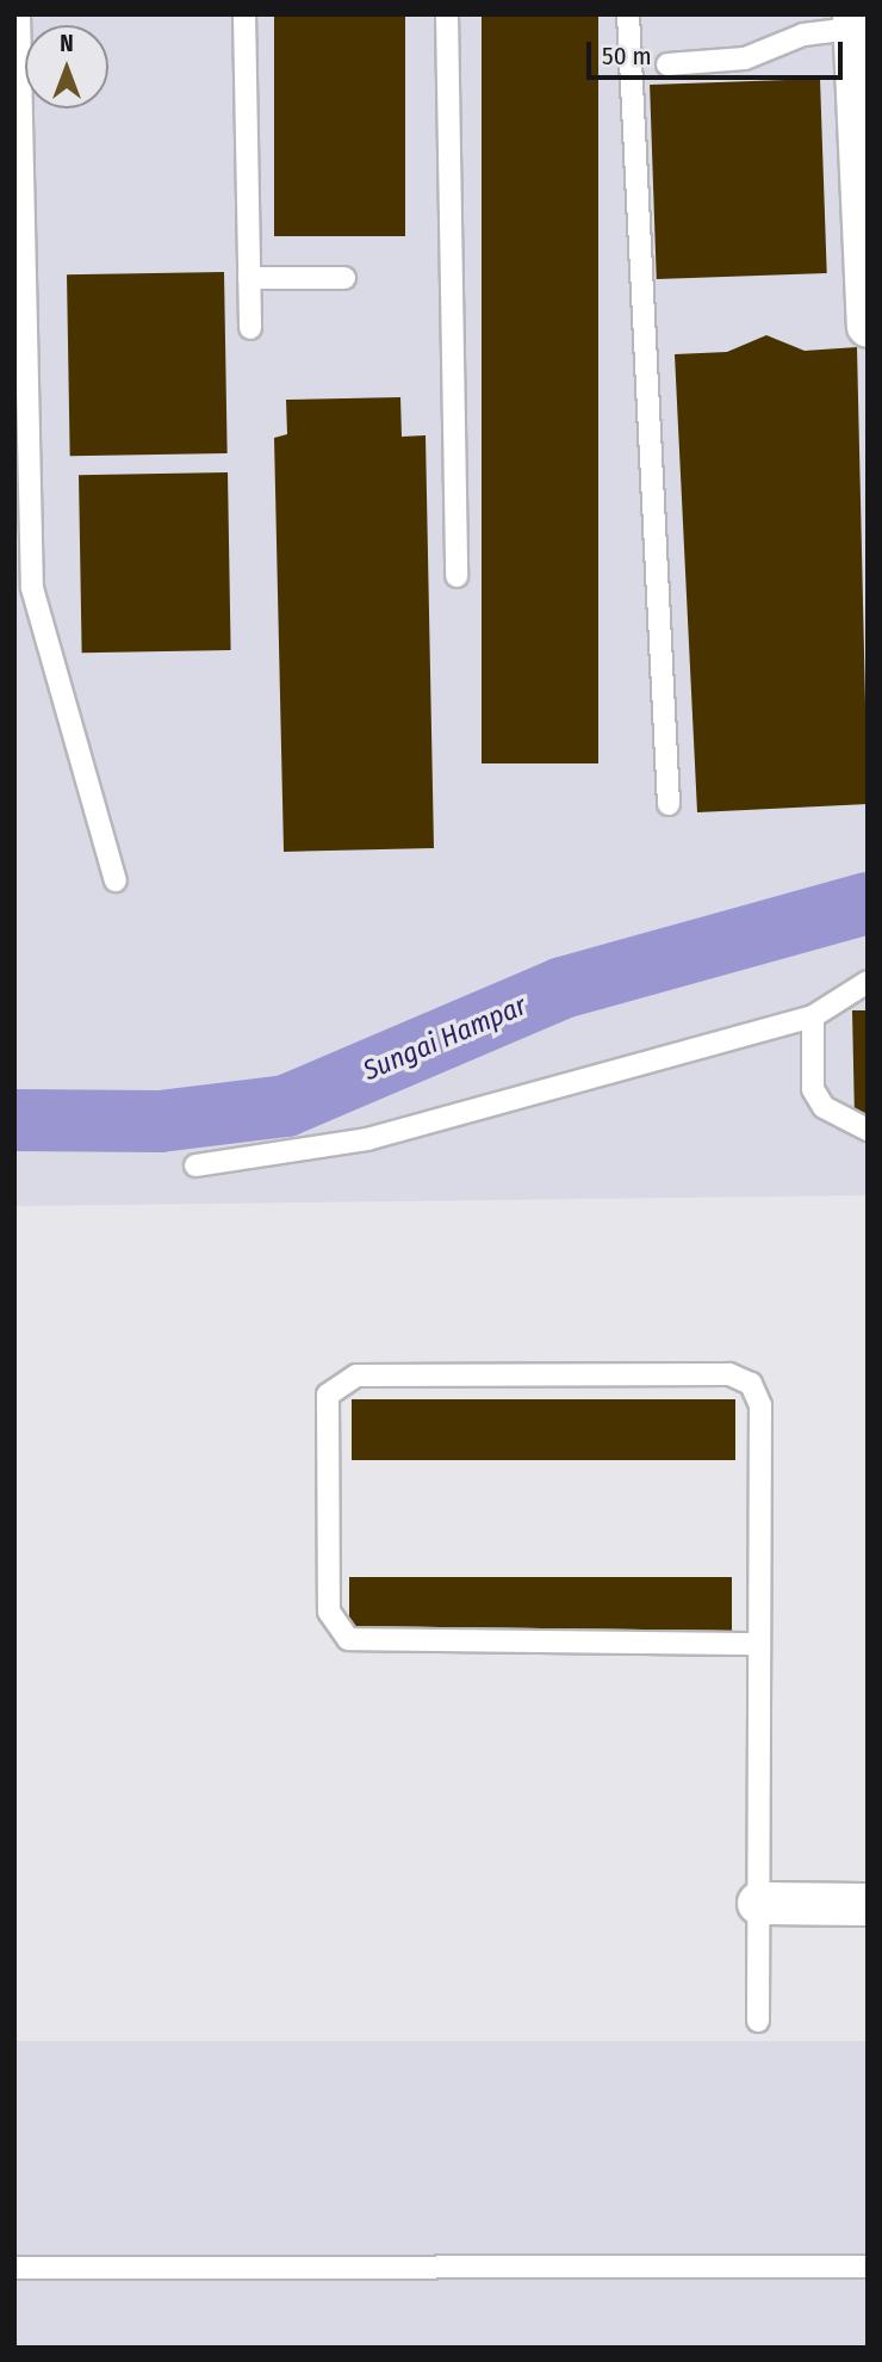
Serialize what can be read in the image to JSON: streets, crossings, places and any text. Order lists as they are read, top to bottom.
{
  "water": ["Sungai Hampar"],
  "scale_bar": "50 m",
  "north": "top"
}
